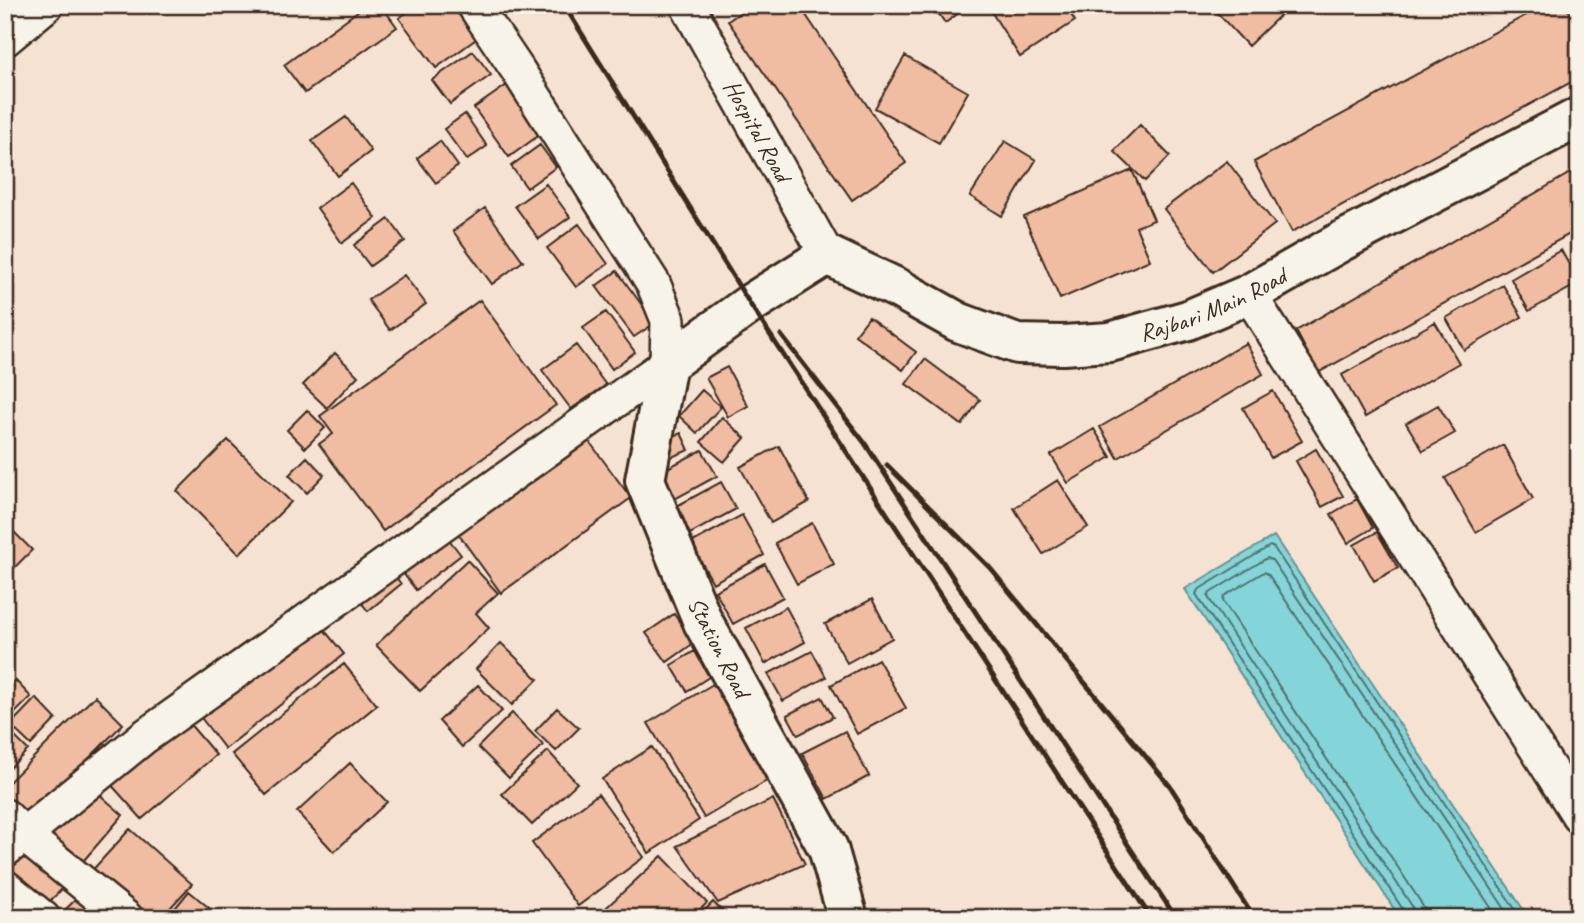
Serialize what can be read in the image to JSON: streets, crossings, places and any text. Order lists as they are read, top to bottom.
{
  "streets": {
    "street": ["Hospital Road", "Rajbari Main Road", "Station Road"]
  },
  "crossings": [
    ["Hospital Road", "Rajbari Main Road"]
  ]
}
